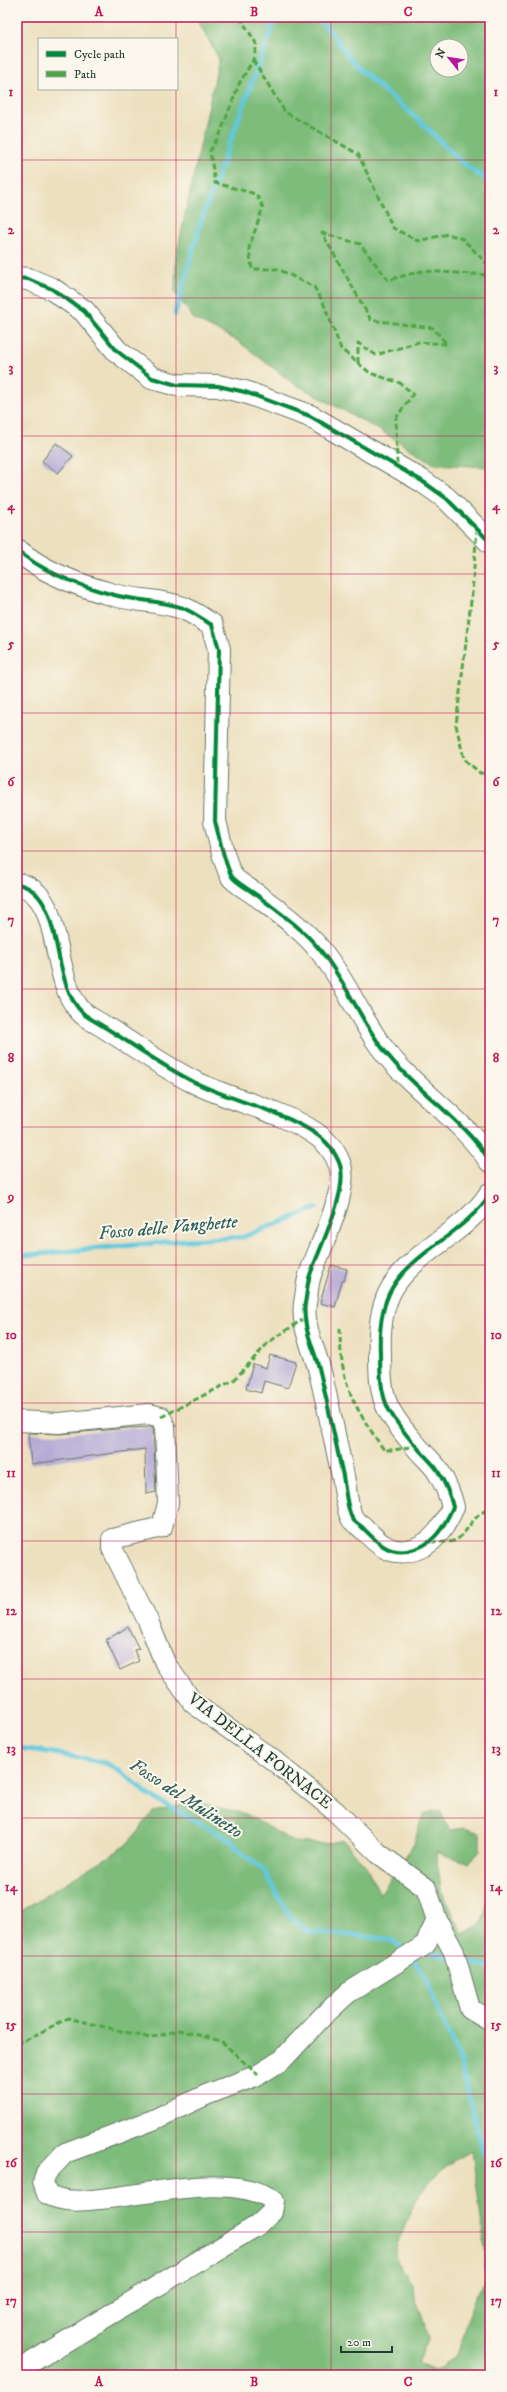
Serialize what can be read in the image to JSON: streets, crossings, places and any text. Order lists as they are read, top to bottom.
{
  "streets": {
    "street": ["VIA DELLA FORNACE"]
  },
  "water": ["Fosso delle Vanghette", "Fosso del Mulinetto"],
  "legend": ["Cycle path", "Path"],
  "scale_bar": "20 m",
  "north": "top left",
  "grid": {
    "columns": ["A", "B", "C"],
    "rows": [
      "1",
      "2",
      "3",
      "4",
      "5",
      "6",
      "7",
      "8",
      "9",
      "10",
      "11",
      "12",
      "13",
      "14",
      "15",
      "16",
      "17"
    ]
  }
}
